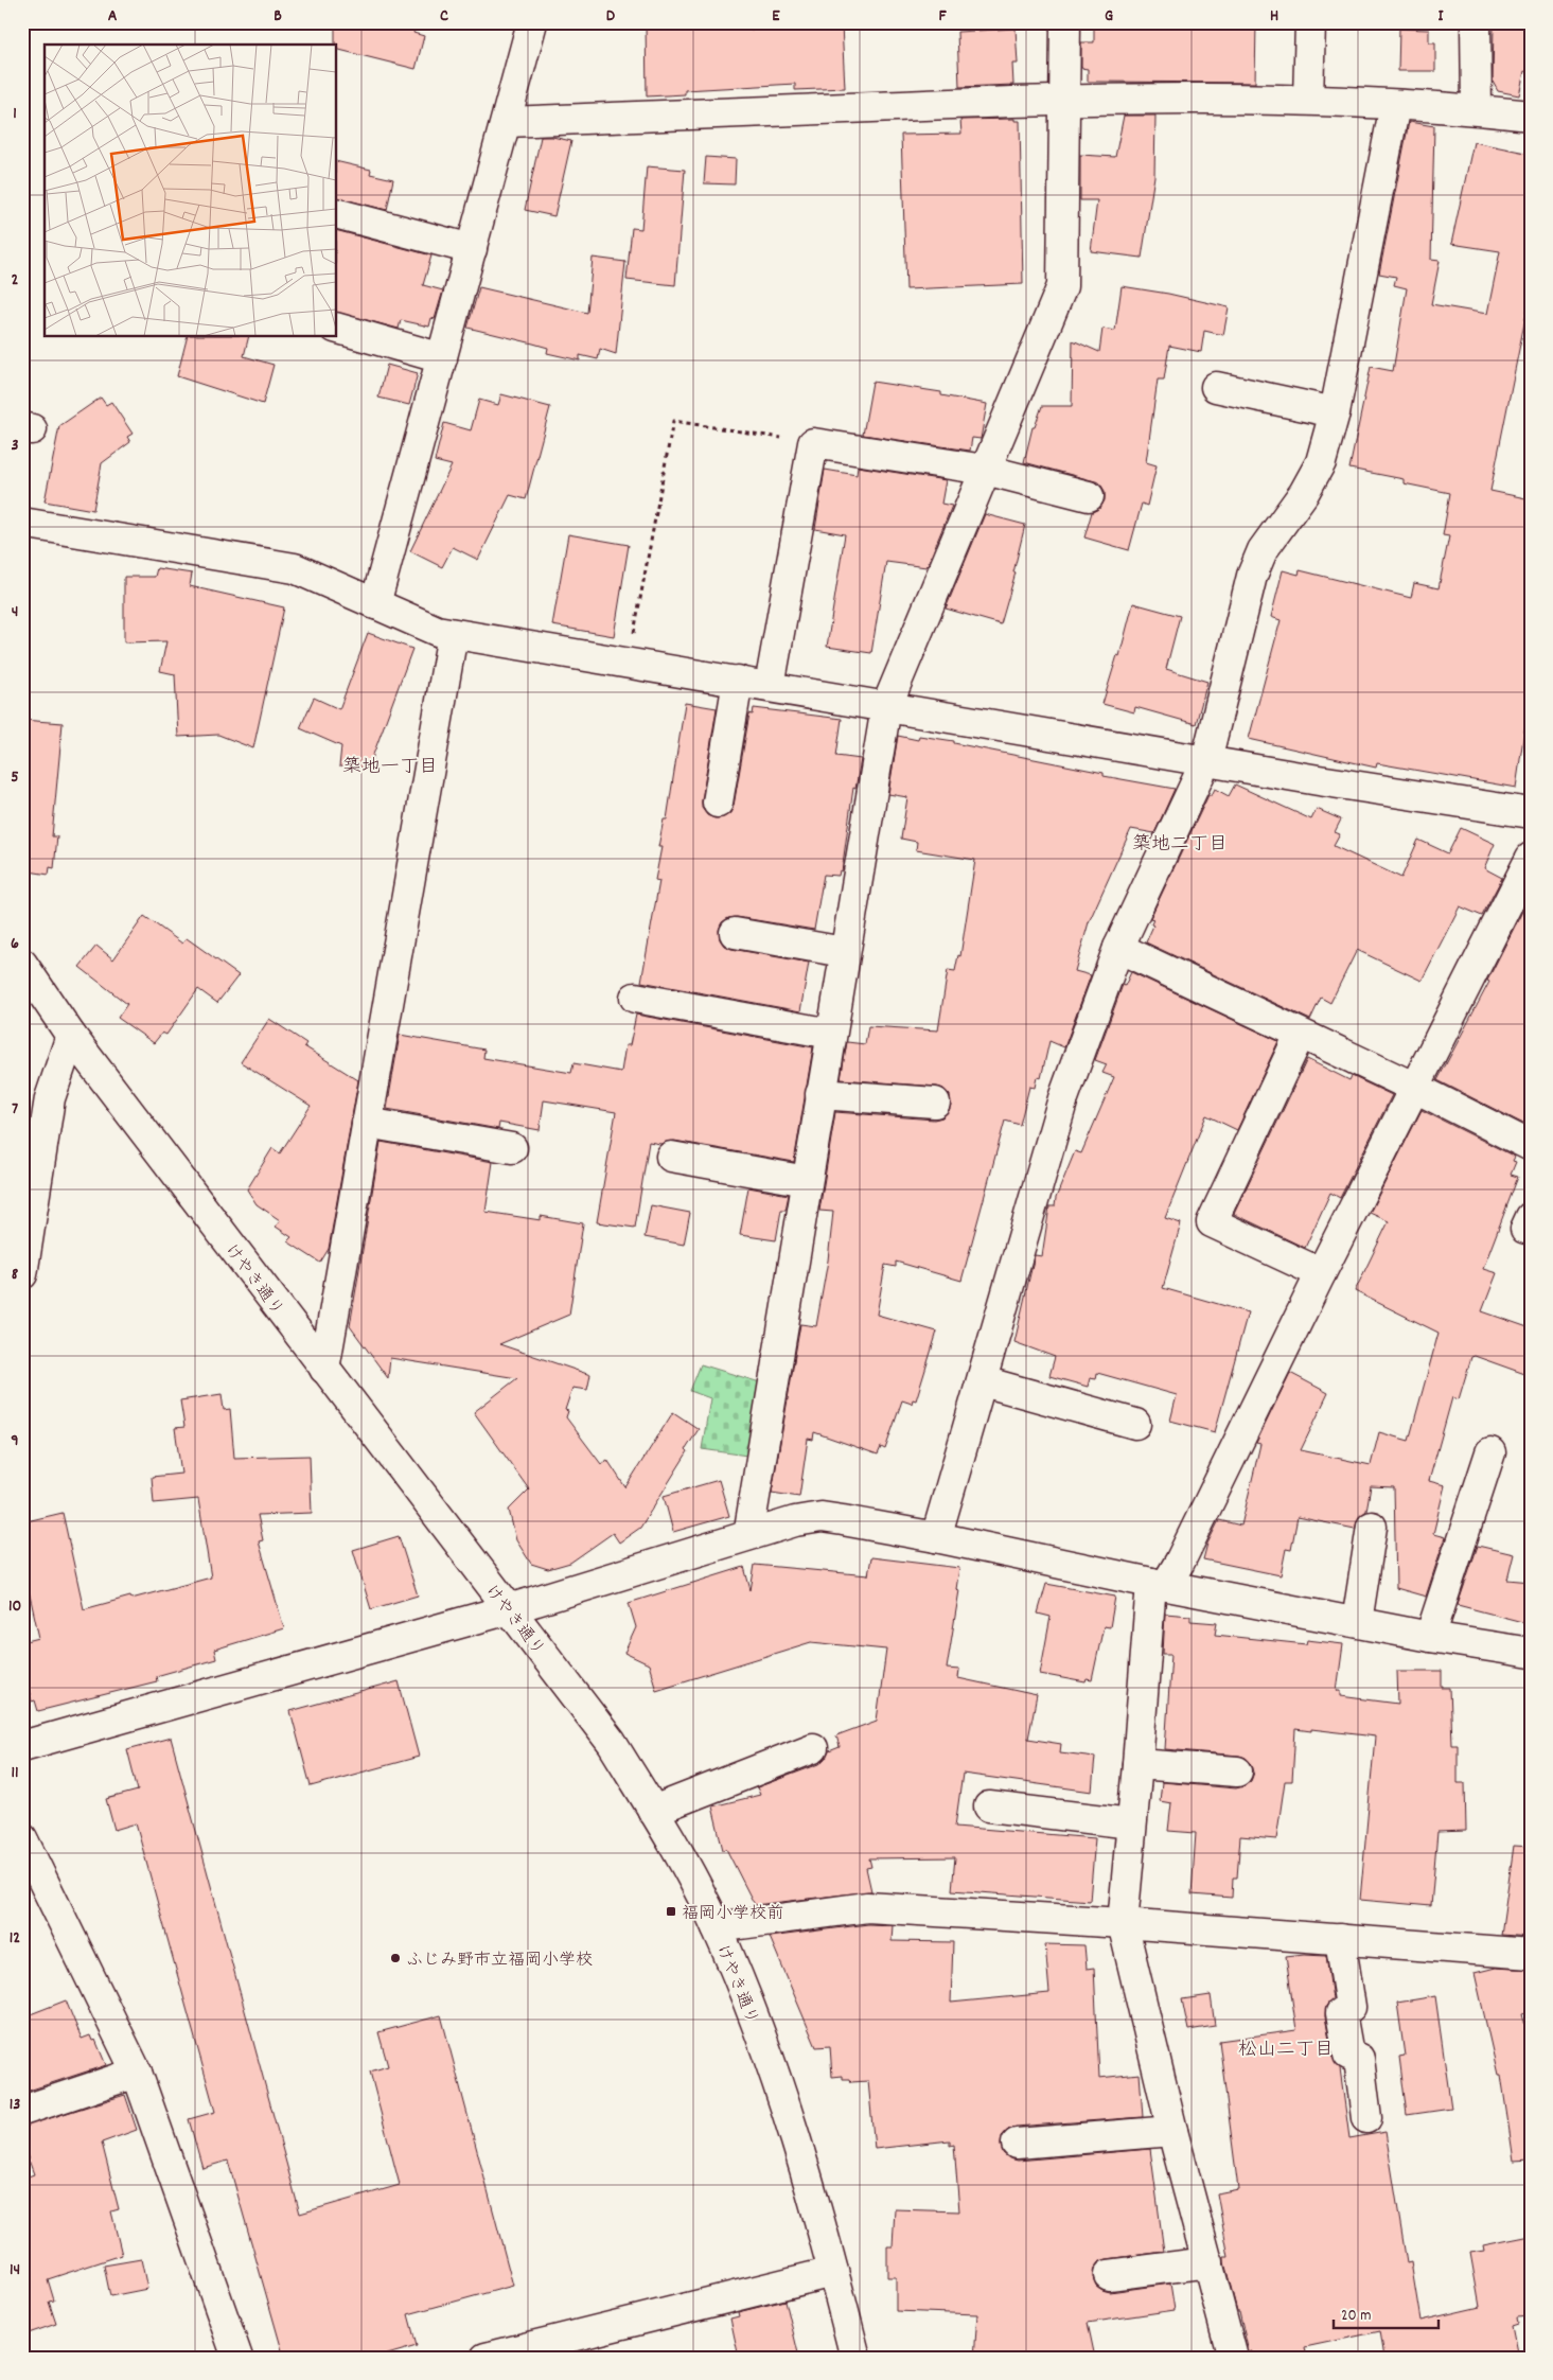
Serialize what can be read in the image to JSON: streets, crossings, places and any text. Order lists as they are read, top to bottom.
{
  "streets": {
    "street": ["けやき通り"]
  },
  "districts": ["築地一丁目", "築地二丁目", "松山二丁目"],
  "places": {
    "transit": ["福岡小学校前"],
    "other": ["ふじみ野市立福岡小学校"]
  },
  "scale_bar": "20 m",
  "grid": {
    "columns": [
      "A",
      "B",
      "C",
      "D",
      "E",
      "F",
      "G",
      "H",
      "I"
    ],
    "rows": [
      "1",
      "2",
      "3",
      "4",
      "5",
      "6",
      "7",
      "8",
      "9",
      "10",
      "11",
      "12",
      "13",
      "14"
    ]
  }
}
